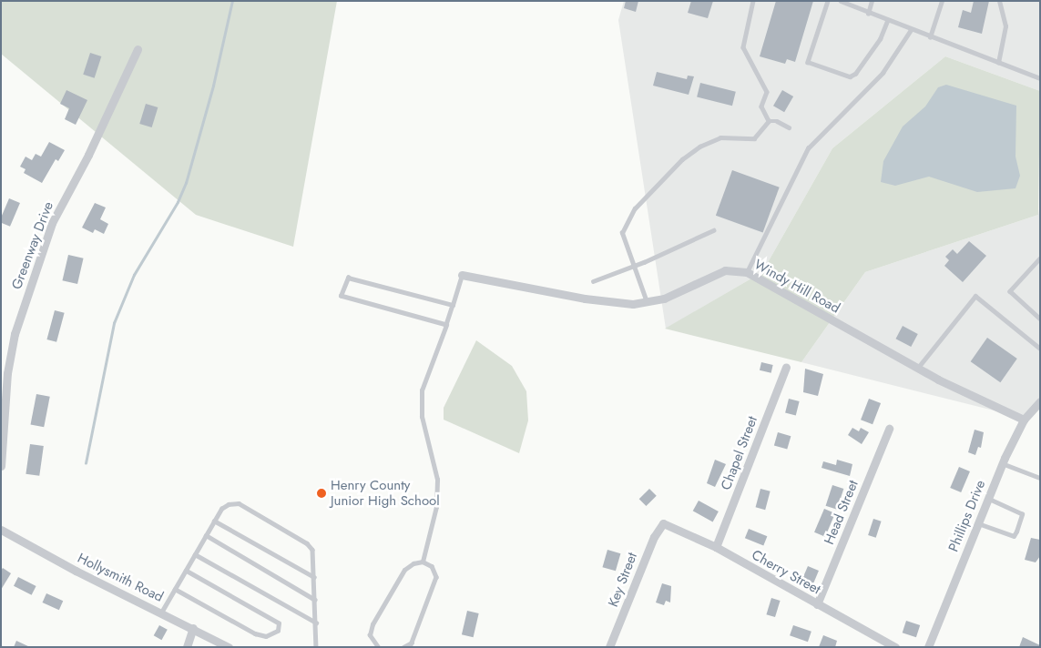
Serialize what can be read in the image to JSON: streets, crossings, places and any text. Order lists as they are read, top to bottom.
{
  "streets": {
    "street": [
      "Greenway Drive",
      "Windy Hill Road",
      "Chapel Street",
      "Head Street",
      "Phillips Drive",
      "Cherry Street",
      "Hollysmith Road",
      "Key Street"
    ]
  },
  "crossings": [
    ["Windy Hill Road", "Phillips Drive"],
    ["Chapel Street", "Cherry Street"],
    ["Head Street", "Cherry Street"],
    ["Cherry Street", "Key Street"]
  ],
  "places": ["Henry County Junior High School"]
}
